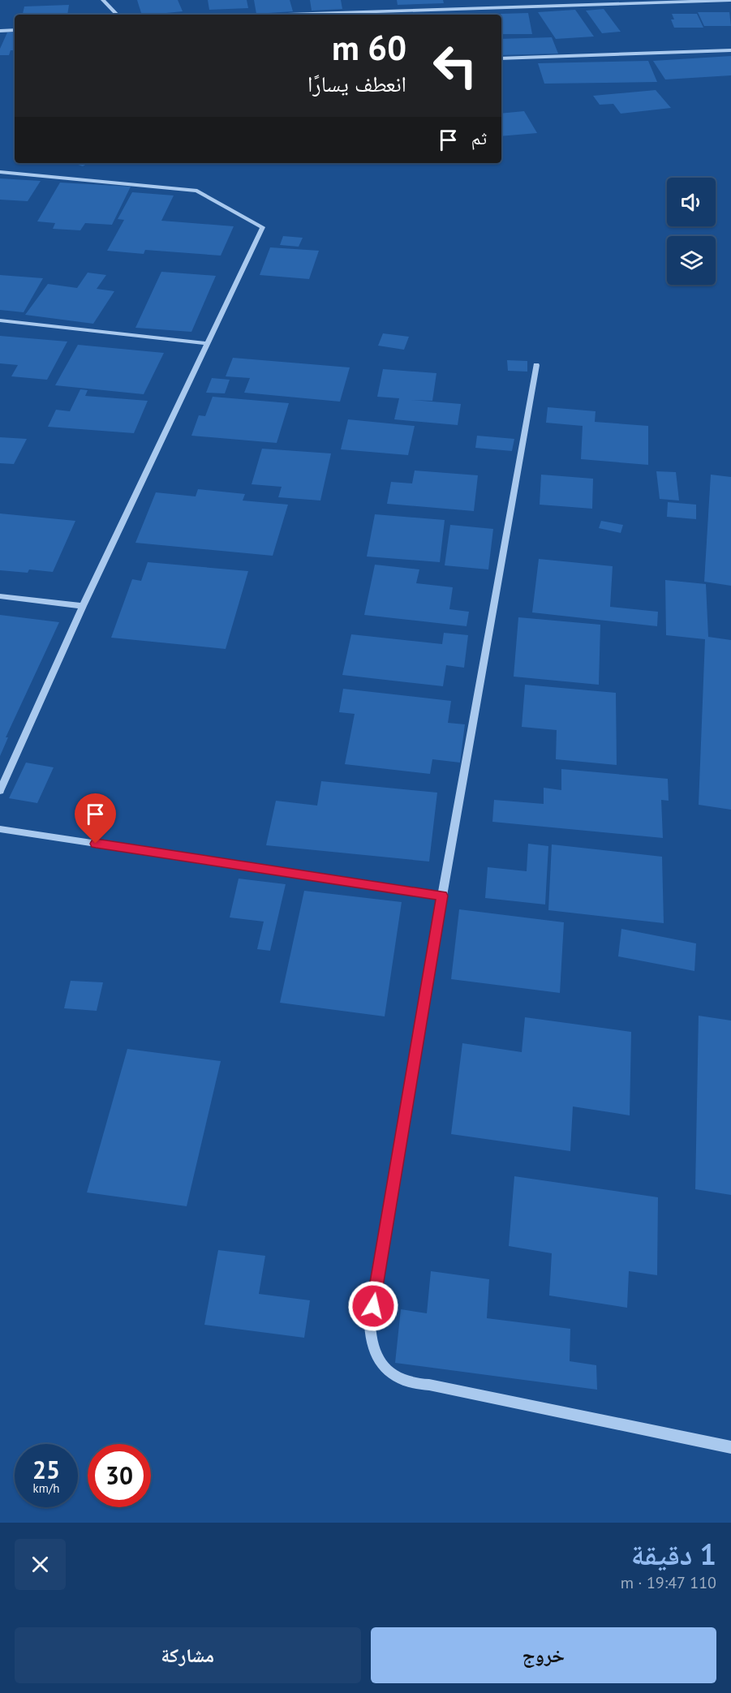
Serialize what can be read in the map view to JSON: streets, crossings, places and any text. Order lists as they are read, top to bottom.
{
  "page": {
    "turn": ["60 m", "انعطف يسارًا"],
    "then": "ثم",
    "speed": "25 km/h",
    "limit": "30",
    "heading": ["1 دقيقة", "110 m · 19:47"],
    "buttons": ["خروج", "مشاركة"]
  }
}
